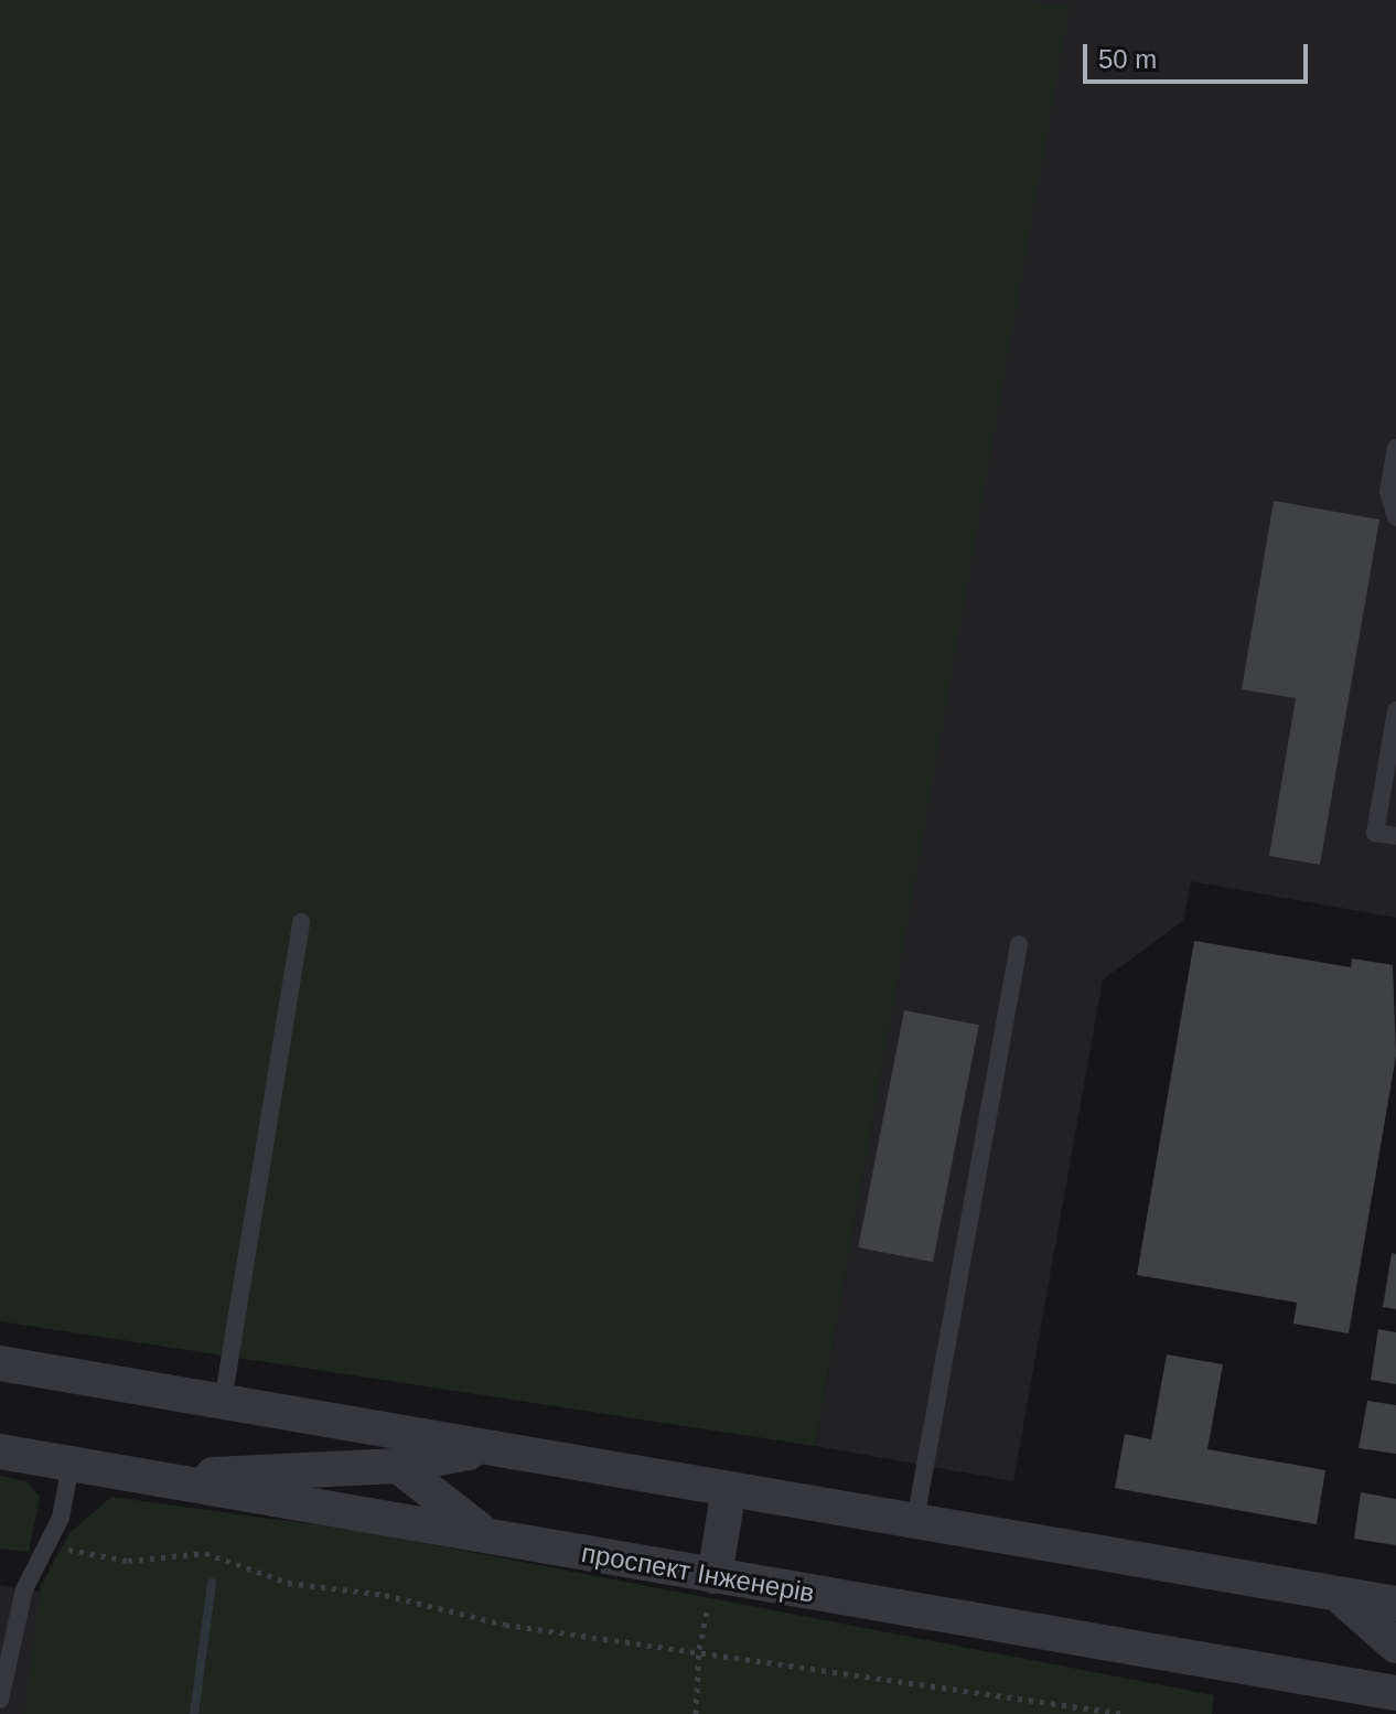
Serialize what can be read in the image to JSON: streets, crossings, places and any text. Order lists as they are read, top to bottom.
{
  "streets": {
    "street": ["проспект Інженерів"]
  },
  "scale_bar": "50 m"
}
